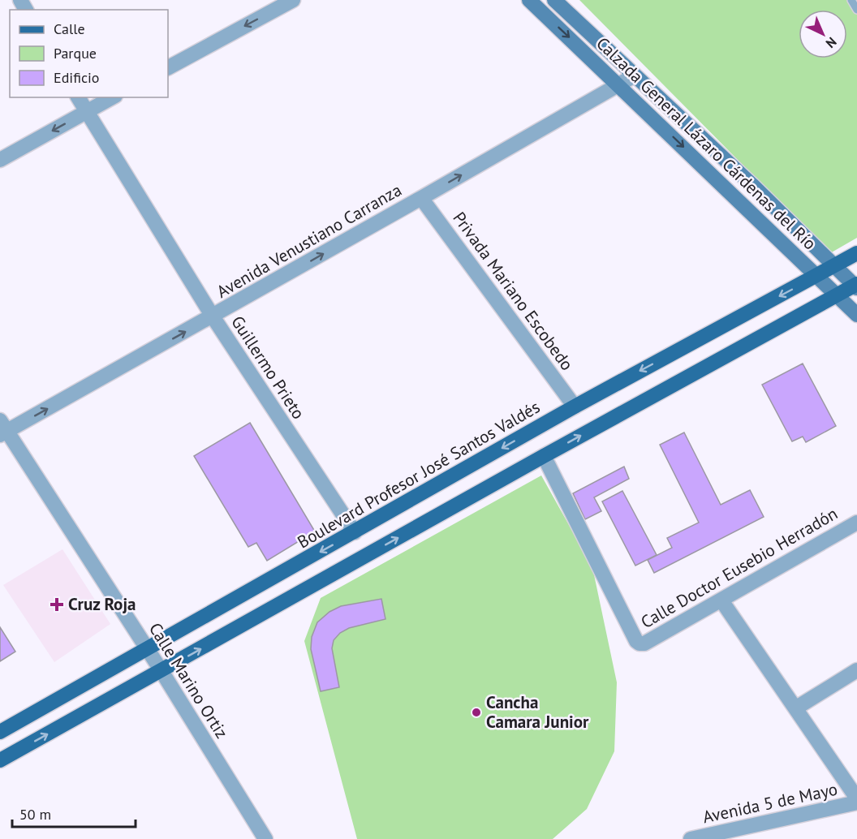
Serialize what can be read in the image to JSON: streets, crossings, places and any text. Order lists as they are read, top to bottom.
{
  "streets": {
    "main road": ["Boulevard Profesor José Santos Valdés"],
    "street": [
      "Calzada General Lázaro Cárdenas del Río",
      "Avenida Venustiano Carranza",
      "Privada Mariano Escobedo",
      "Guillermo Prieto",
      "Calle Doctor Eusebio Herradón",
      "Calle Marino Ortiz",
      "Avenida 5 de Mayo"
    ]
  },
  "crossings": [
    ["Calzada General Lázaro Cárdenas del Río", "Avenida Venustiano Carranza"],
    ["Calzada General Lázaro Cárdenas del Río", "Boulevard Profesor José Santos Valdés"],
    ["Avenida Venustiano Carranza", "Privada Mariano Escobedo"],
    ["Avenida Venustiano Carranza", "Guillermo Prieto"],
    ["Avenida Venustiano Carranza", "Calle Marino Ortiz"],
    ["Privada Mariano Escobedo", "Boulevard Profesor José Santos Valdés"],
    ["Guillermo Prieto", "Boulevard Profesor José Santos Valdés"],
    ["Boulevard Profesor José Santos Valdés", "Calle Marino Ortiz"]
  ],
  "one_way": ["Avenida Venustiano Carranza"],
  "places": {
    "health": ["Cruz Roja"],
    "other": ["Cancha Camara Junior"]
  },
  "legend": ["Calle", "Parque", "Edificio"],
  "scale_bar": "50 m",
  "north": "bottom right"
}
